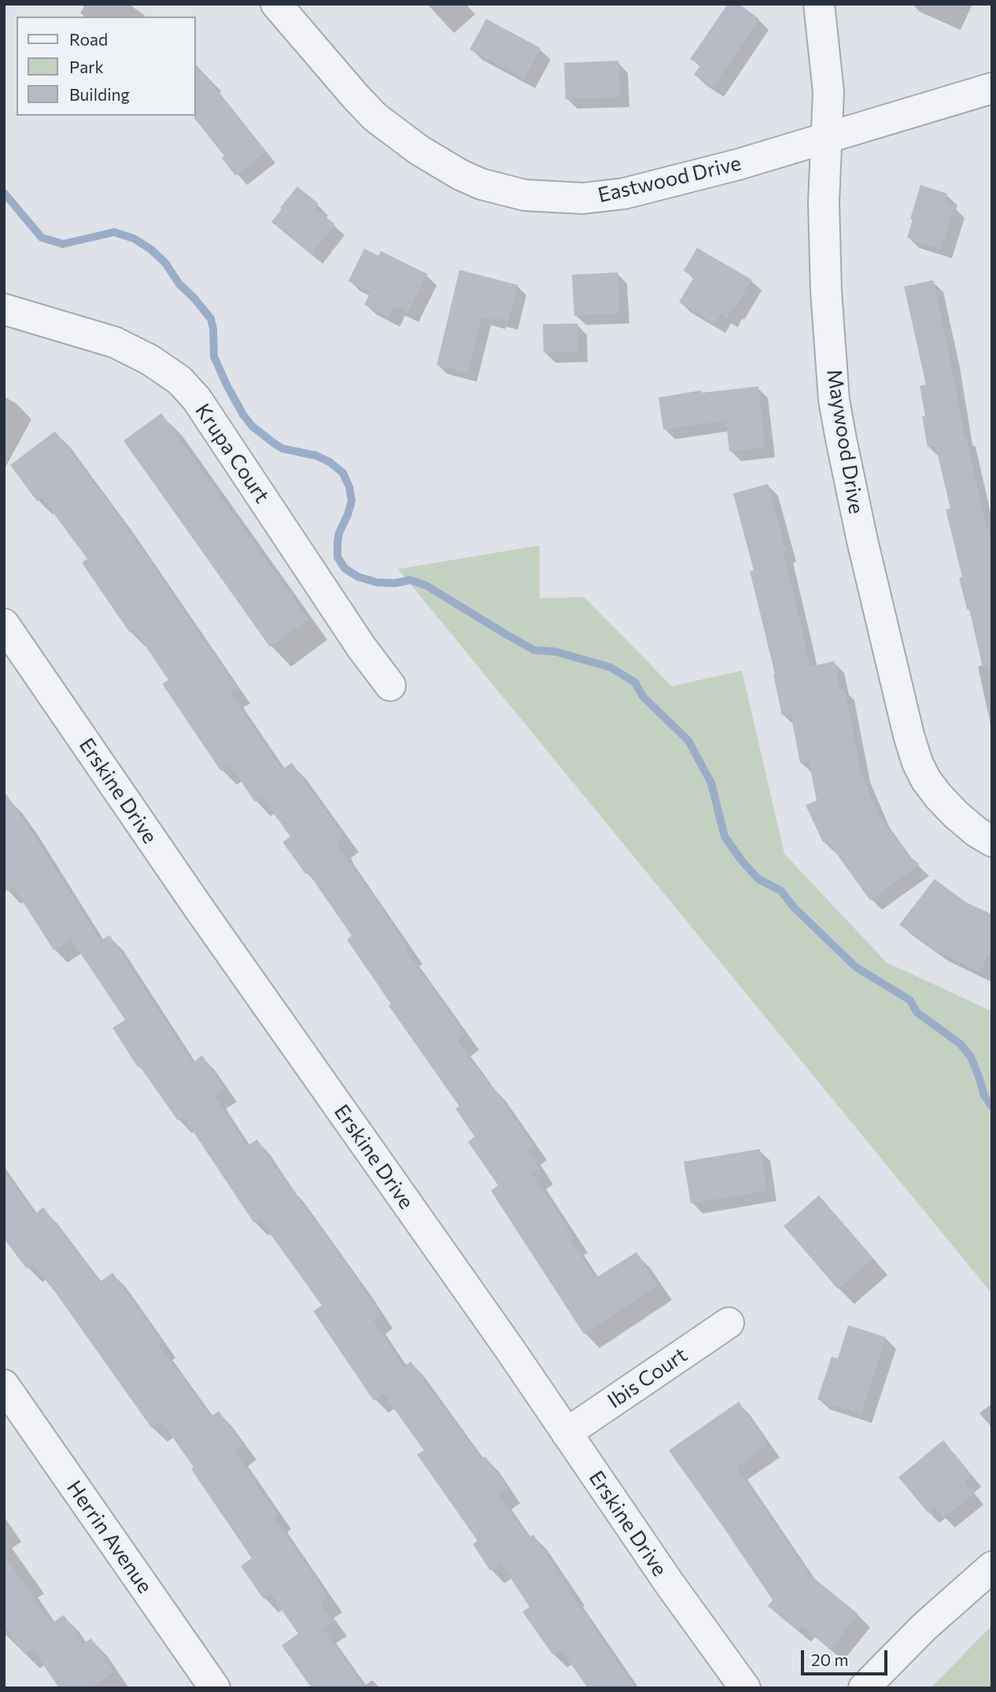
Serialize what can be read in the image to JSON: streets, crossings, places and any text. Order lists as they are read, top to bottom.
{
  "streets": {
    "street": [
      "Eastwood Drive",
      "Maywood Drive",
      "Krupa Court",
      "Erskine Drive",
      "Ibis Court",
      "Herrin Avenue"
    ]
  },
  "crossings": [
    ["Eastwood Drive", "Maywood Drive"],
    ["Erskine Drive", "Ibis Court"]
  ],
  "legend": ["Road", "Park", "Building"],
  "scale_bar": "20 m"
}
